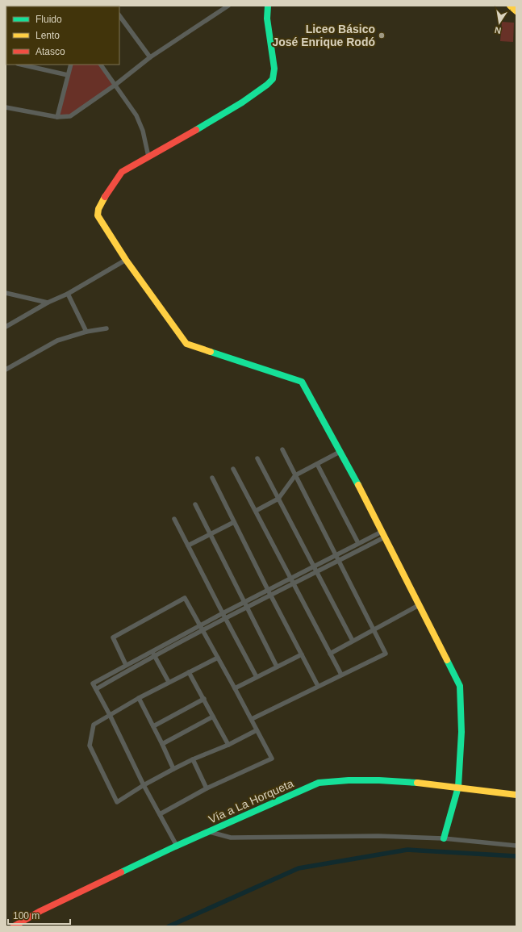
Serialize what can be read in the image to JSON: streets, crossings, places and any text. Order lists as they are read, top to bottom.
{
  "streets": {
    "street": ["Vía a La Horqueta"]
  },
  "places": ["Liceo Básico José Enrique Rodó"],
  "legend": ["Fluido", "Lento", "Atasco"],
  "scale_bar": "100 m",
  "north": "bottom"
}
